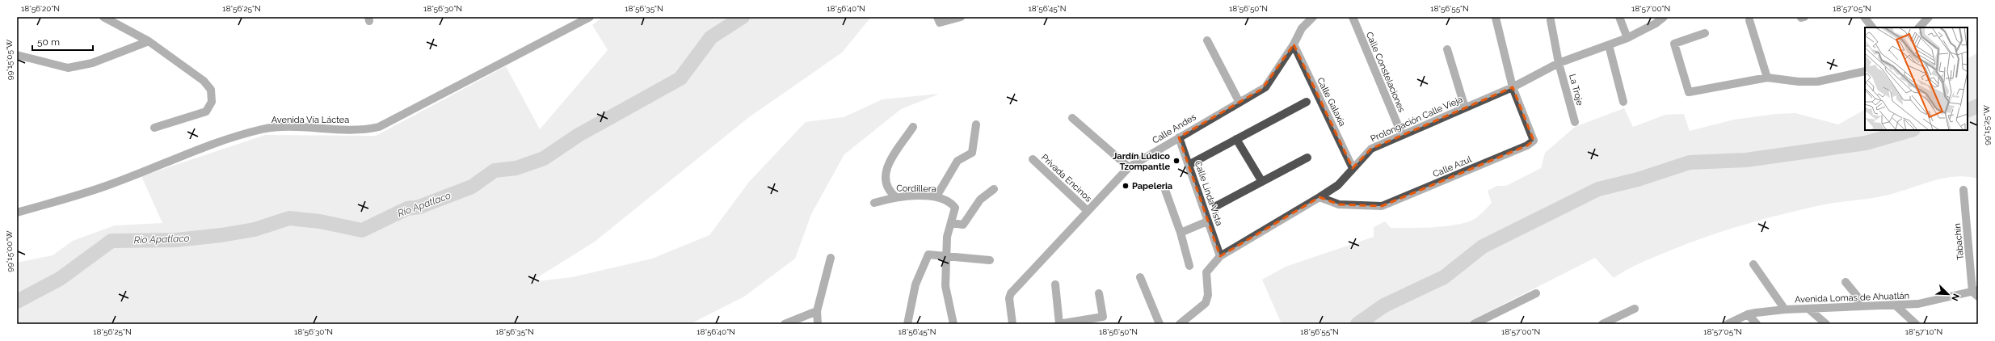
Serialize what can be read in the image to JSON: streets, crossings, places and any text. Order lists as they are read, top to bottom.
{
  "streets": {
    "street": [
      "Calle Constelaciones",
      "La Troje",
      "Calle Galaxia",
      "Prolongación Calle Vieja",
      "Avenida Vía Láctea",
      "Calle Andes",
      "Calle Azul",
      "Privada Encinos",
      "Cordillera",
      "Calle Linda Vista",
      "Tabachin",
      "Avenida Lomas de Ahuatlán"
    ]
  },
  "crossings": [
    ["Calle Constelaciones", "Prolongación Calle Vieja"],
    ["La Troje", "Prolongación Calle Vieja"],
    ["Calle Galaxia", "Prolongación Calle Vieja"],
    ["Calle Galaxia", "Calle Andes"],
    ["Prolongación Calle Vieja", "Calle Azul"],
    ["Prolongación Calle Vieja", "Calle Linda Vista"],
    ["Calle Andes", "Privada Encinos"],
    ["Calle Andes", "Calle Linda Vista"],
    ["Tabachin", "Avenida Lomas de Ahuatlán"]
  ],
  "water": ["Rio Apatlaco"],
  "places": ["Jardín Lúdico Tzompantle", "Papeleria"],
  "scale_bar": "50 m",
  "north": "bottom right",
  "coordinates": [
    "18°56'20\"N",
    "18°56'25\"N",
    "18°56'30\"N",
    "18°56'35\"N",
    "18°56'40\"N",
    "18°56'45\"N",
    "18°56'50\"N",
    "18°56'55\"N",
    "18°57'00\"N",
    "18°57'05\"N",
    "99°15'05\"W",
    "99°15'25\"W",
    "99°15'00\"W",
    "18°57'10\"N"
  ]
}
